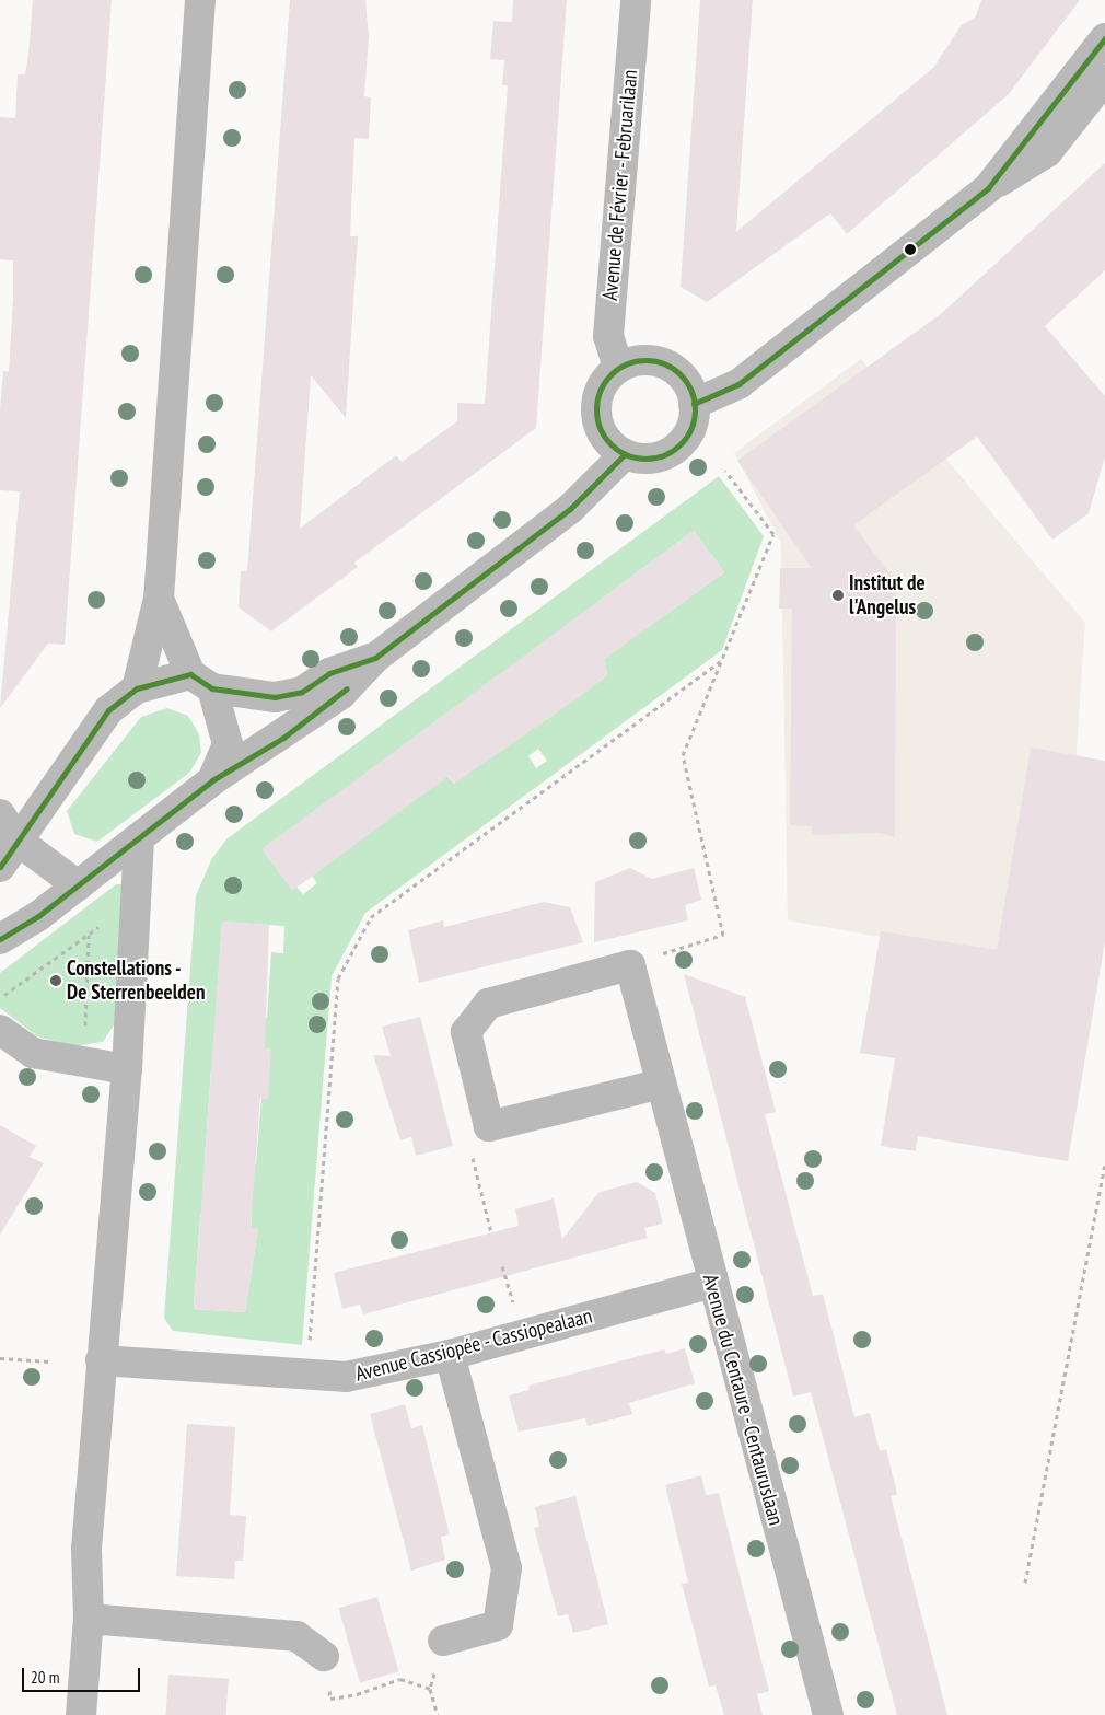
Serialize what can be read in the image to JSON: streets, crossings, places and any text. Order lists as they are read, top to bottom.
{
  "streets": {
    "street": ["Avenue de Février - Februarilaan", "Avenue Cassiopée - Cassiopealaan", "Avenue du Centaure - Centauruslaan"]
  },
  "crossings": [
    ["Avenue Cassiopée - Cassiopealaan", "Avenue du Centaure - Centauruslaan"]
  ],
  "places": ["Institut de l'Angelus", "Constellations - De Sterrenbeelden"],
  "scale_bar": "20 m"
}
